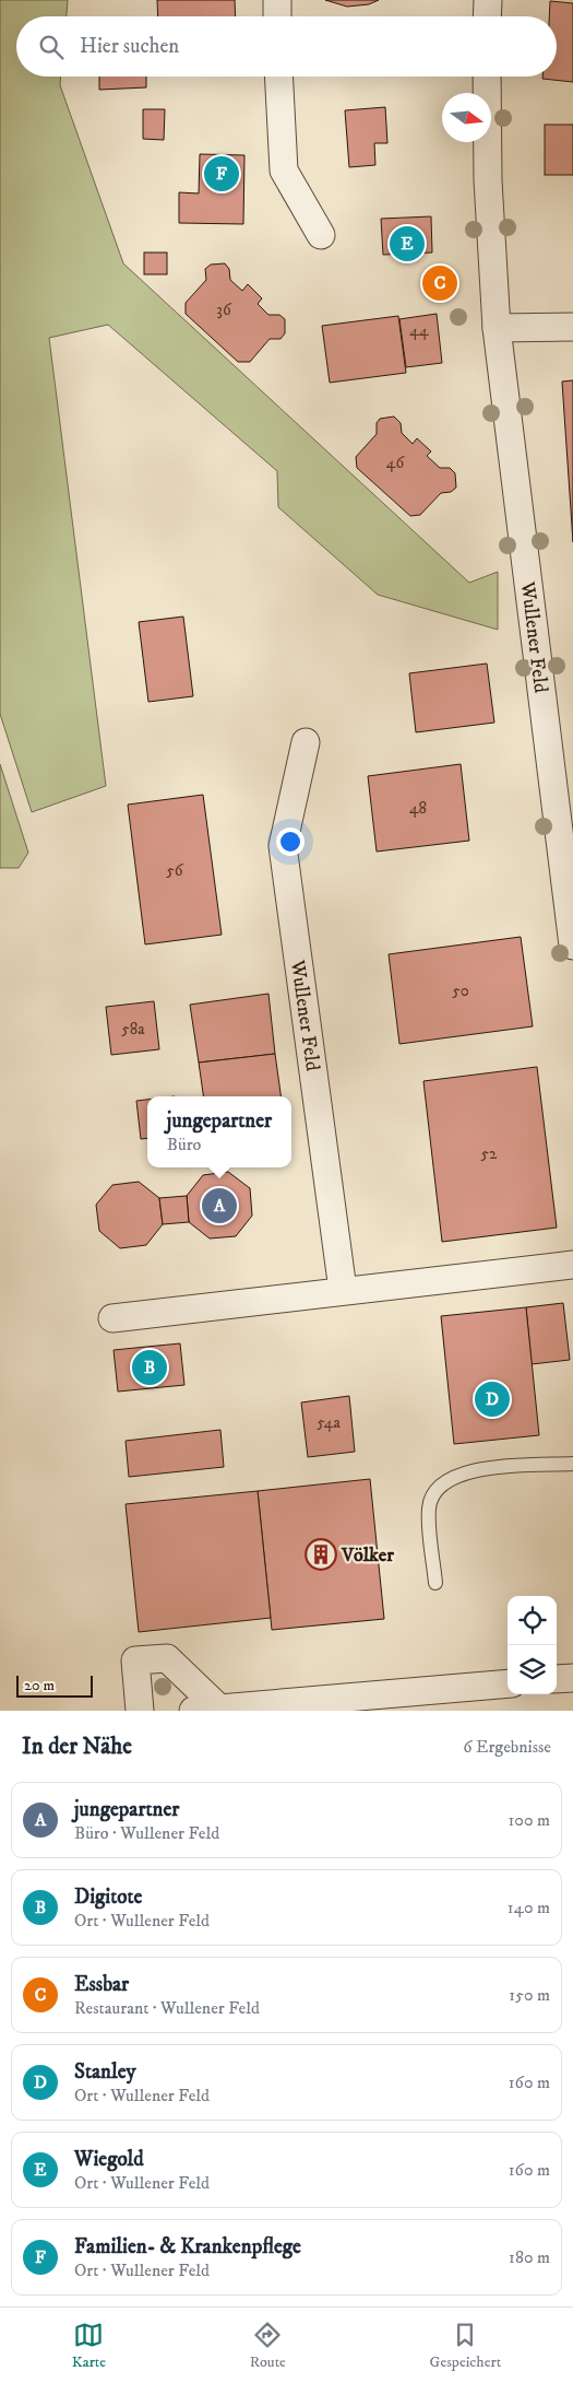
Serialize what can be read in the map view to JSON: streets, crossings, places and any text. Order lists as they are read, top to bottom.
{
  "streets": {
    "street": ["Wullener Feld"]
  },
  "places": {
    "building": ["Völker"]
  },
  "house_numbers": [
    "36",
    "44",
    "46",
    "48",
    "56",
    "50",
    "58a",
    "52",
    "54a"
  ],
  "scale_bar": "20 m",
  "north": "right",
  "page": {
    "search": "Hier suchen",
    "pins": [
      "F",
      "E",
      "C",
      "A",
      "B",
      "D"
    ],
    "popup": ["jungepartner", "Büro"],
    "scale": "20 m",
    "heading": ["In der Nähe", "6 Ergebnisse"],
    "list": [
      {
        "mark": "A",
        "name": "jungepartner",
        "note": "Büro · Wullener Feld",
        "value": "100 m"
      },
      {
        "mark": "B",
        "name": "Digitote",
        "note": "Ort · Wullener Feld",
        "value": "140 m"
      },
      {
        "mark": "C",
        "name": "Essbar",
        "note": "Restaurant · Wullener Feld",
        "value": "150 m"
      },
      {
        "mark": "D",
        "name": "Stanley",
        "note": "Ort · Wullener Feld",
        "value": "160 m"
      },
      {
        "mark": "E",
        "name": "Wiegold",
        "note": "Ort · Wullener Feld",
        "value": "160 m"
      },
      {
        "mark": "F",
        "name": "Familien- & Krankenpflege",
        "note": "Ort · Wullener Feld",
        "value": "180 m"
      }
    ],
    "nav": ["Karte", "Route", "Gespeichert"]
  }
}
